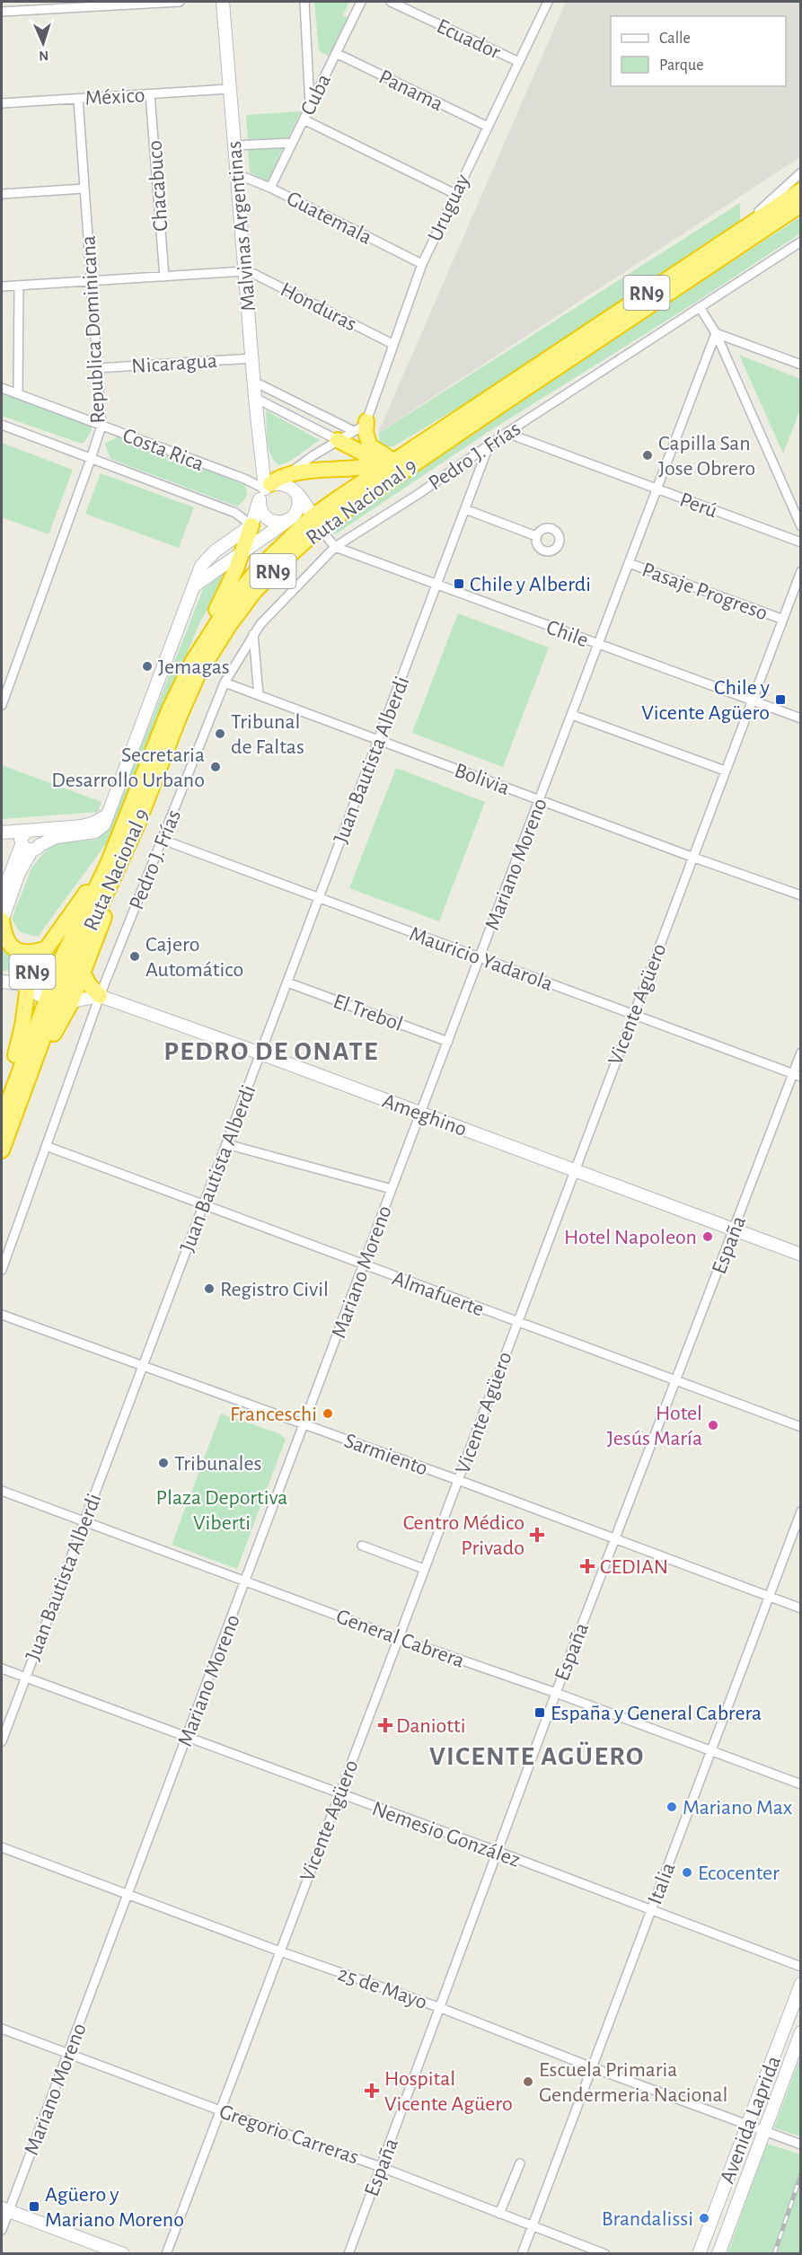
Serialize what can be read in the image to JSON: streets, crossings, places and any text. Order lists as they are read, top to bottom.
{
  "streets": {
    "highway": ["RN9", "Ruta Nacional 9"],
    "street": [
      "Ecuador",
      "Panama",
      "Cuba",
      "México",
      "Chacabuco",
      "Uruguay",
      "Guatemala",
      "Malvinas Argentinas",
      "Honduras",
      "Republica Dominicana",
      "Nicaragua",
      "Costa Rica",
      "Pedro J. Frías",
      "Perú",
      "Pasaje Progreso",
      "Chile",
      "Juan Bautista Alberdi",
      "Bolivia",
      "Mariano Moreno",
      "Mauricio Yadarola",
      "Vicente Agüero",
      "El Trebol",
      "Ameghino",
      "España",
      "Almafuerte",
      "Sarmiento",
      "General Cabrera",
      "Nemesio González",
      "Italia",
      "25 de Mayo",
      "Avenida Laprida",
      "Gregorio Carreras"
    ]
  },
  "crossings": [
    ["Ecuador", "Uruguay"],
    ["Panama", "Cuba"],
    ["Panama", "Uruguay"],
    ["Cuba", "Guatemala"],
    ["México", "Chacabuco"],
    ["México", "Malvinas Argentinas"],
    ["México", "Republica Dominicana"],
    ["Uruguay", "Guatemala"],
    ["Uruguay", "Honduras"],
    ["Guatemala", "Malvinas Argentinas"],
    ["Malvinas Argentinas", "Honduras"],
    ["Malvinas Argentinas", "Nicaragua"],
    ["Malvinas Argentinas", "Costa Rica"],
    ["RN9", "Ruta Nacional 9"],
    ["Republica Dominicana", "Nicaragua"],
    ["Republica Dominicana", "Costa Rica"],
    ["Pedro J. Frías", "Perú"],
    ["Pedro J. Frías", "Chile"],
    ["Pedro J. Frías", "Juan Bautista Alberdi"],
    ["Pedro J. Frías", "Bolivia"],
    ["Pedro J. Frías", "Mauricio Yadarola"],
    ["Pedro J. Frías", "Ameghino"],
    ["Pedro J. Frías", "Almafuerte"],
    ["Perú", "Mariano Moreno"],
    ["Pasaje Progreso", "Mariano Moreno"],
    ["Pasaje Progreso", "Vicente Agüero"],
    ["Chile", "Juan Bautista Alberdi"],
    ["Chile", "Mariano Moreno"],
    ["Chile", "Vicente Agüero"],
    ["Juan Bautista Alberdi", "Bolivia"],
    ["Juan Bautista Alberdi", "Mauricio Yadarola"],
    ["Juan Bautista Alberdi", "El Trebol"],
    ["Juan Bautista Alberdi", "Ameghino"],
    ["Juan Bautista Alberdi", "Almafuerte"],
    ["Juan Bautista Alberdi", "Sarmiento"],
    ["Juan Bautista Alberdi", "General Cabrera"],
    ["Juan Bautista Alberdi", "Nemesio González"],
    ["Bolivia", "Mariano Moreno"],
    ["Bolivia", "Vicente Agüero"],
    ["Mariano Moreno", "Mauricio Yadarola"],
    ["Mariano Moreno", "El Trebol"],
    ["Mariano Moreno", "Ameghino"],
    ["Mariano Moreno", "Almafuerte"],
    ["Mariano Moreno", "Sarmiento"],
    ["Mariano Moreno", "General Cabrera"],
    ["Mariano Moreno", "Nemesio González"],
    ["Mariano Moreno", "25 de Mayo"],
    ["Mariano Moreno", "Gregorio Carreras"],
    ["Mauricio Yadarola", "Vicente Agüero"],
    ["Mauricio Yadarola", "España"],
    ["Vicente Agüero", "Ameghino"],
    ["Vicente Agüero", "Almafuerte"],
    ["Vicente Agüero", "Sarmiento"],
    ["Vicente Agüero", "General Cabrera"],
    ["Vicente Agüero", "Nemesio González"],
    ["Vicente Agüero", "25 de Mayo"],
    ["Vicente Agüero", "Gregorio Carreras"],
    ["Ameghino", "España"],
    ["España", "Almafuerte"],
    ["España", "Sarmiento"],
    ["España", "General Cabrera"],
    ["España", "Nemesio González"],
    ["España", "25 de Mayo"],
    ["España", "Gregorio Carreras"],
    ["Sarmiento", "Italia"],
    ["General Cabrera", "Italia"],
    ["Nemesio González", "Italia"],
    ["Italia", "25 de Mayo"],
    ["Italia", "Gregorio Carreras"],
    ["25 de Mayo", "Avenida Laprida"]
  ],
  "districts": ["PEDRO DE ONATE", "VICENTE AGÜERO"],
  "parks": ["Plaza Deportiva Viberti"],
  "places": {
    "other": [
      "Capilla San Jose Obrero",
      "Jemagas",
      "Tribunal de Faltas",
      "Secretaria Desarrollo Urbano",
      "Cajero Automático",
      "Hotel Napoleon",
      "Registro Civil",
      "Franceschi",
      "Hotel Jesús María",
      "Tribunales",
      "Mariano Max",
      "Ecocenter",
      "Escuela Primaria Gendermeria Nacional",
      "Brandalissi"
    ],
    "transit": [
      "Chile y Alberdi",
      "Chile y Vicente Agüero",
      "España y General Cabrera",
      "Agüero y Mariano Moreno"
    ],
    "health": [
      "Centro Médico Privado",
      "CEDIAN",
      "Daniotti",
      "Hospital Vicente Agüero"
    ]
  },
  "legend": ["Calle", "Parque"],
  "north": "bottom"
}
